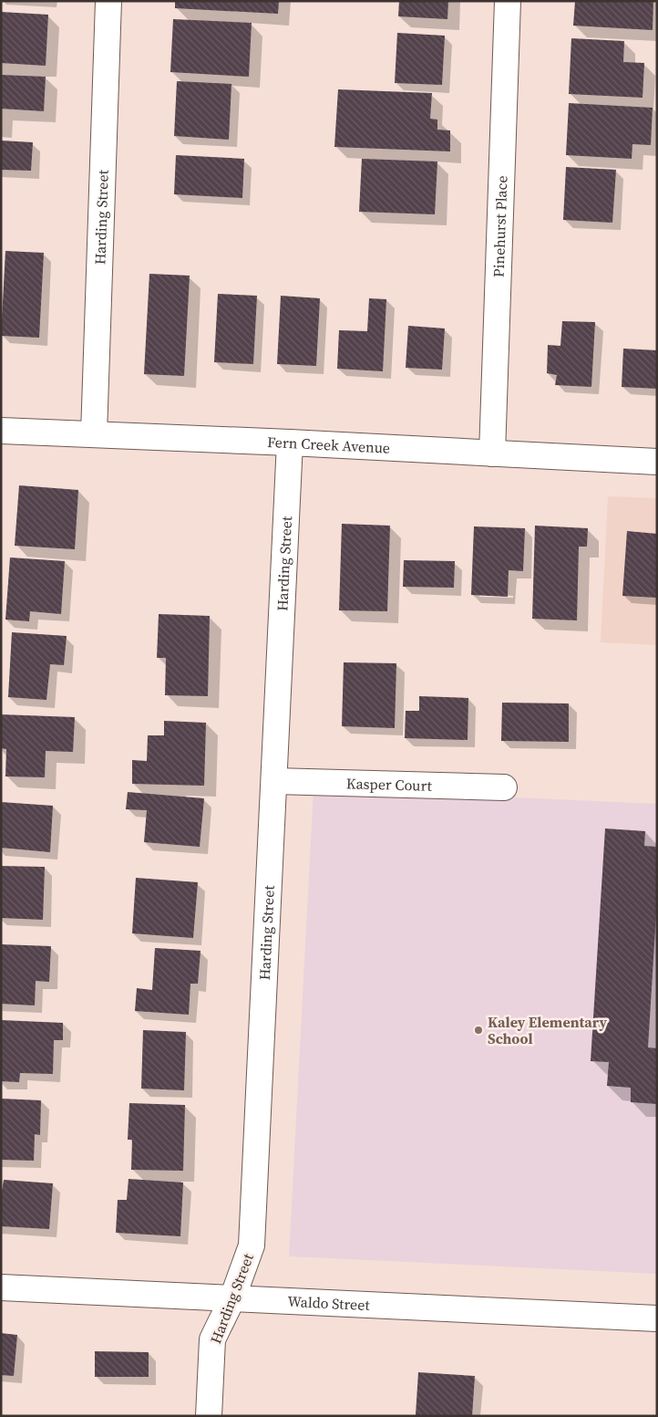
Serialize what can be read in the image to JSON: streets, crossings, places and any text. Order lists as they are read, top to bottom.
{
  "streets": {
    "street": [
      "Harding Street",
      "Pinehurst Place",
      "Fern Creek Avenue",
      "Kasper Court",
      "Waldo Street"
    ]
  },
  "crossings": [
    ["Harding Street", "Fern Creek Avenue"],
    ["Harding Street", "Kasper Court"],
    ["Harding Street", "Waldo Street"],
    ["Pinehurst Place", "Fern Creek Avenue"]
  ],
  "places": ["Kaley Elementary School"]
}
